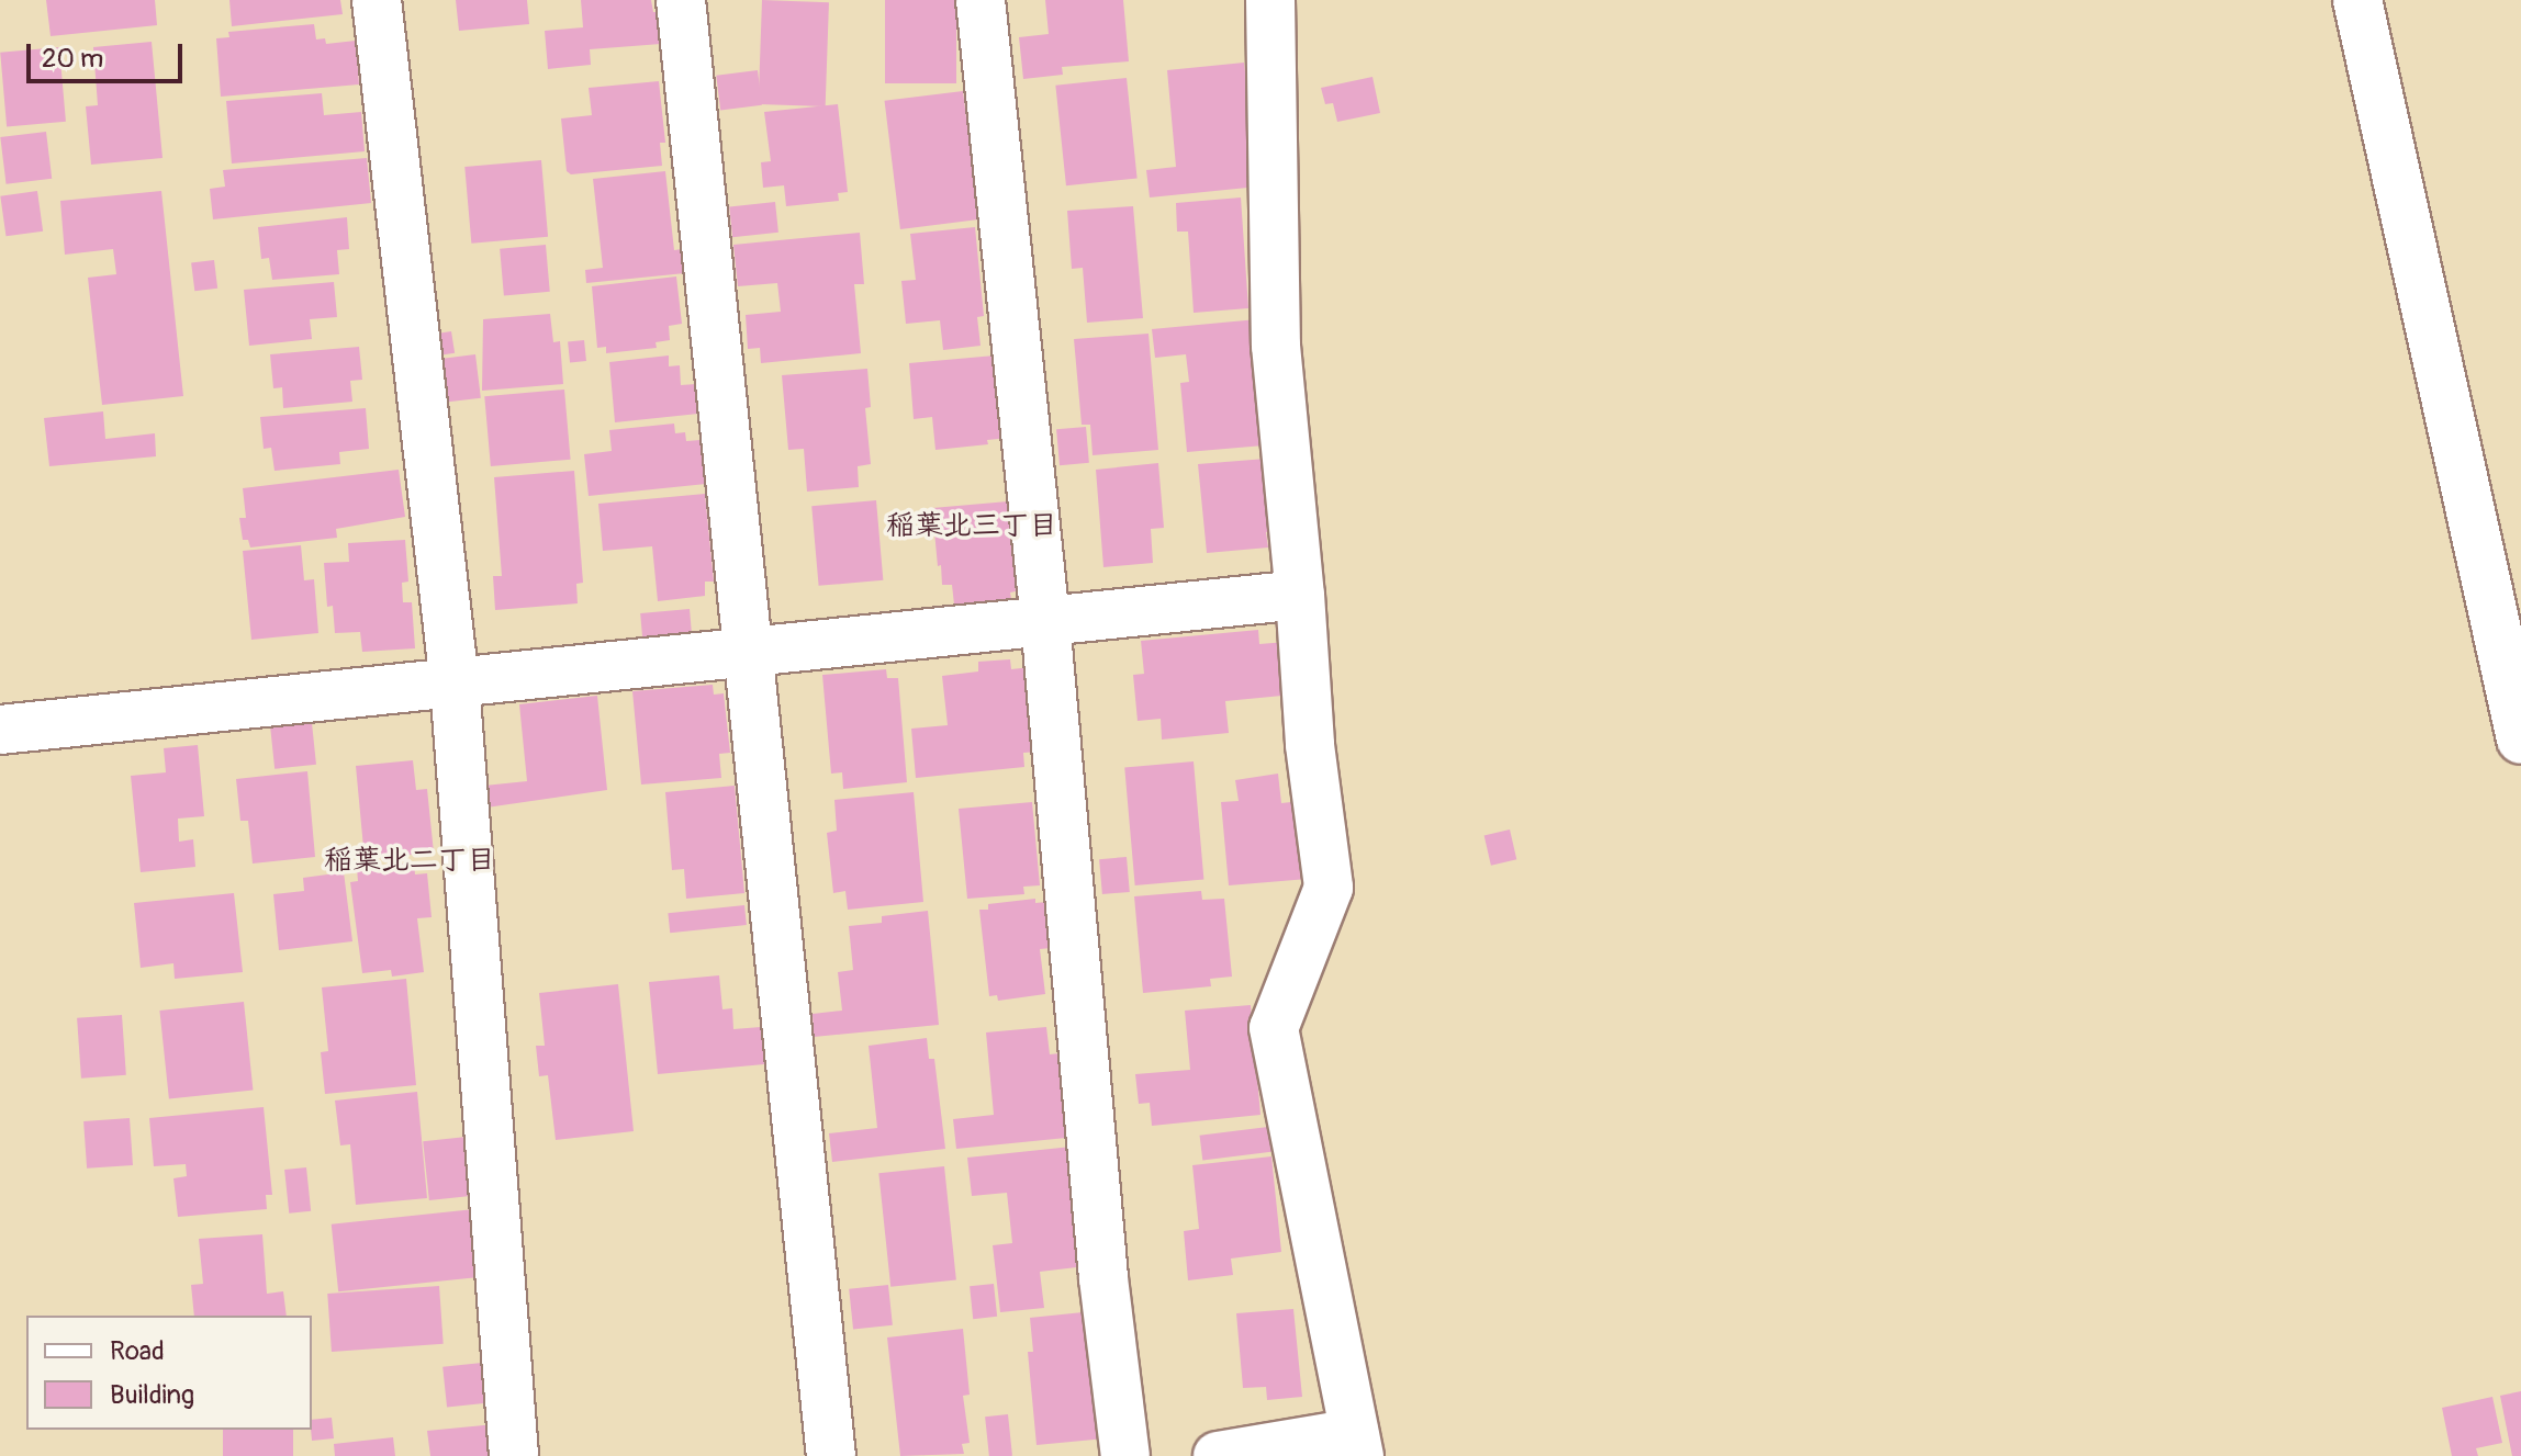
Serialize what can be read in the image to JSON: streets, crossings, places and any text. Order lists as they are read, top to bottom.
{
  "districts": ["稲葉北三丁目", "稲葉北二丁目"],
  "legend": ["Road", "Building"],
  "scale_bar": "20 m"
}
